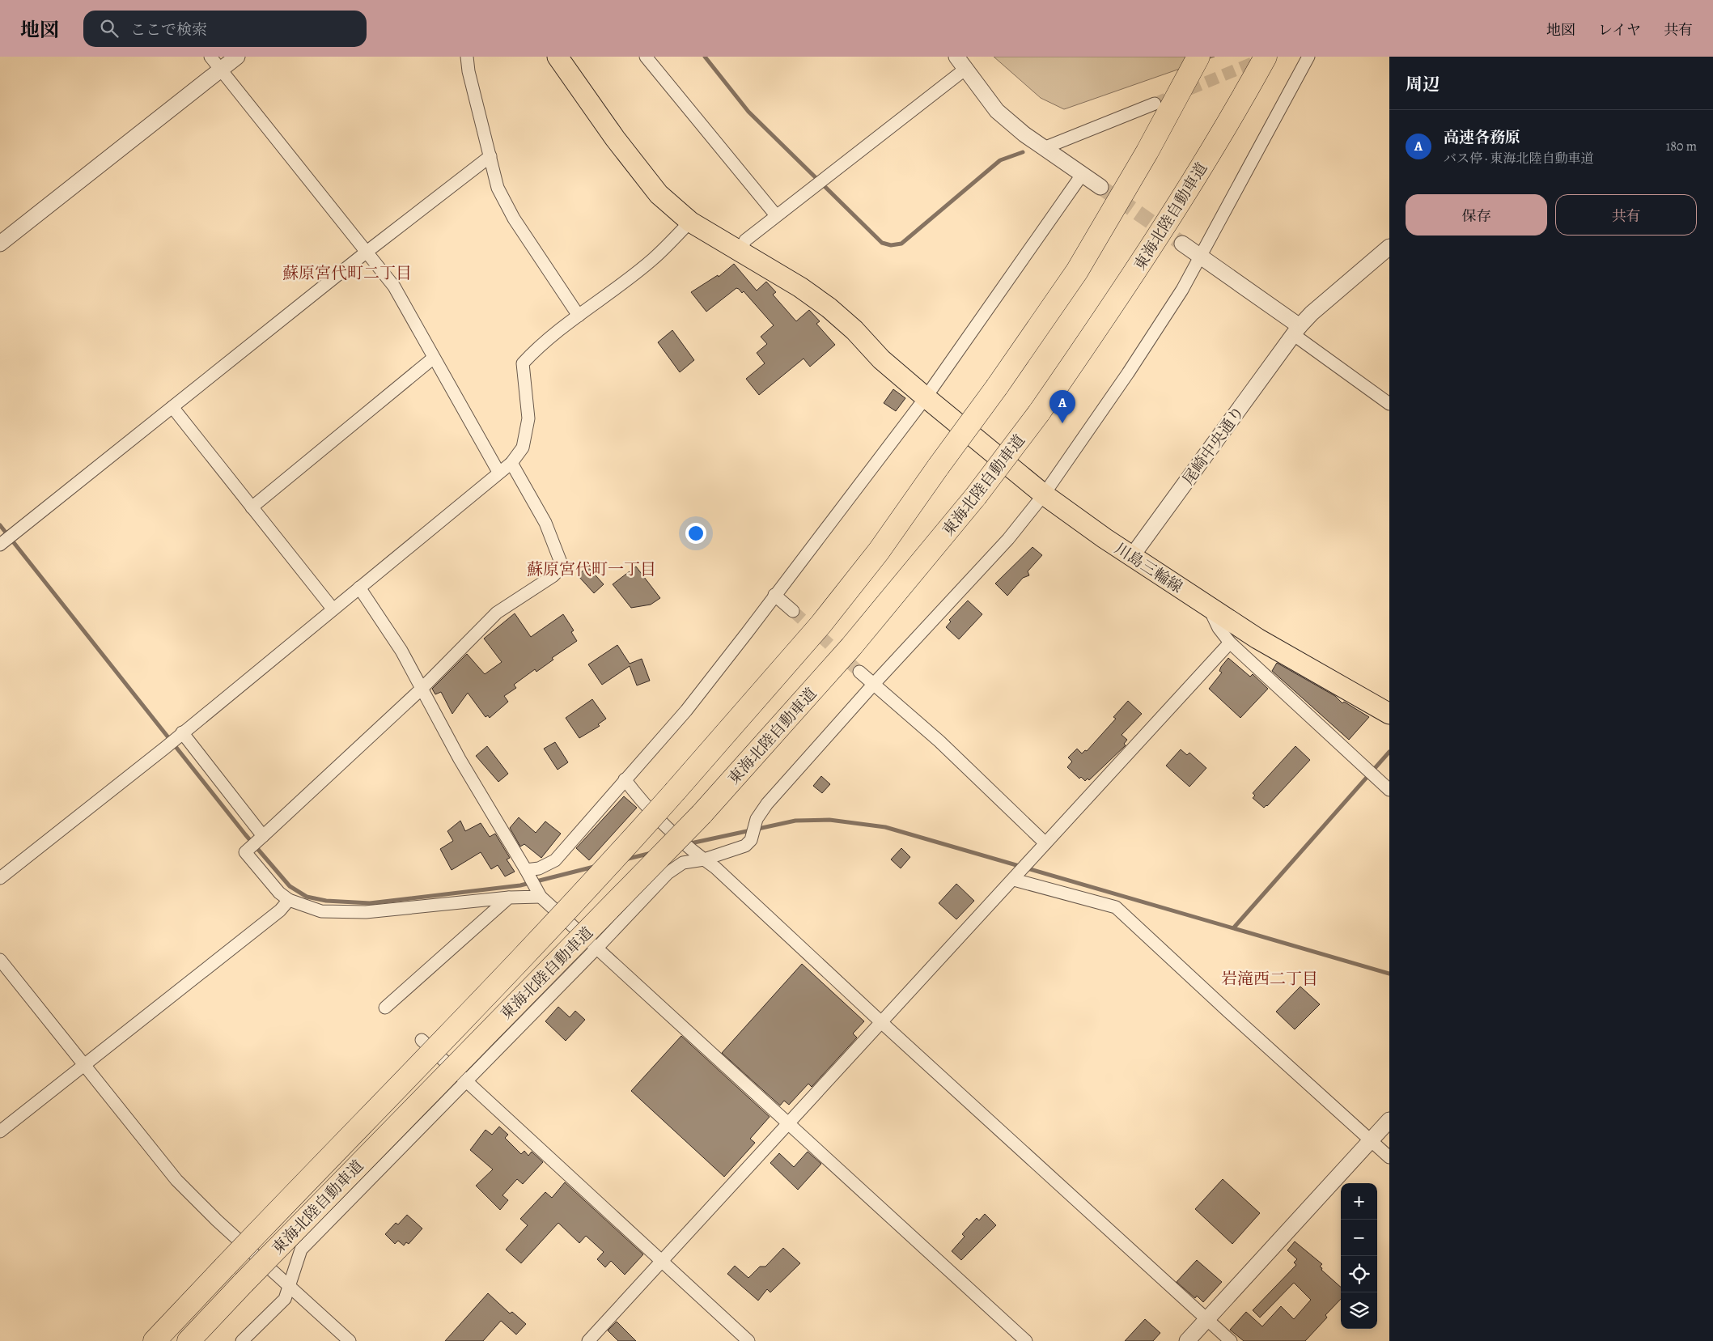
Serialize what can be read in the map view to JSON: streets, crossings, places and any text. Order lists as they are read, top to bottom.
{
  "streets": {
    "highway": ["東海北陸自動車道"],
    "main road": ["川島三輪線"],
    "street": ["尾崎中央通り"]
  },
  "crossings": [
    ["尾崎中央通り", "川島三輪線"]
  ],
  "districts": ["蘇原宮代町二丁目", "蘇原宮代町一丁目", "岩滝西二丁目"],
  "page": {
    "header": "地図",
    "search": "ここで検索",
    "nav": ["地図", "レイヤ", "共有"],
    "heading": "周辺",
    "list": [
      {
        "mark": "A",
        "name": "高速各務原",
        "note": "バス停 · 東海北陸自動車道",
        "value": "180 m"
      }
    ],
    "buttons": ["保存", "共有"],
    "pins": "A",
    "map_buttons": ["+", "−"]
  }
}
